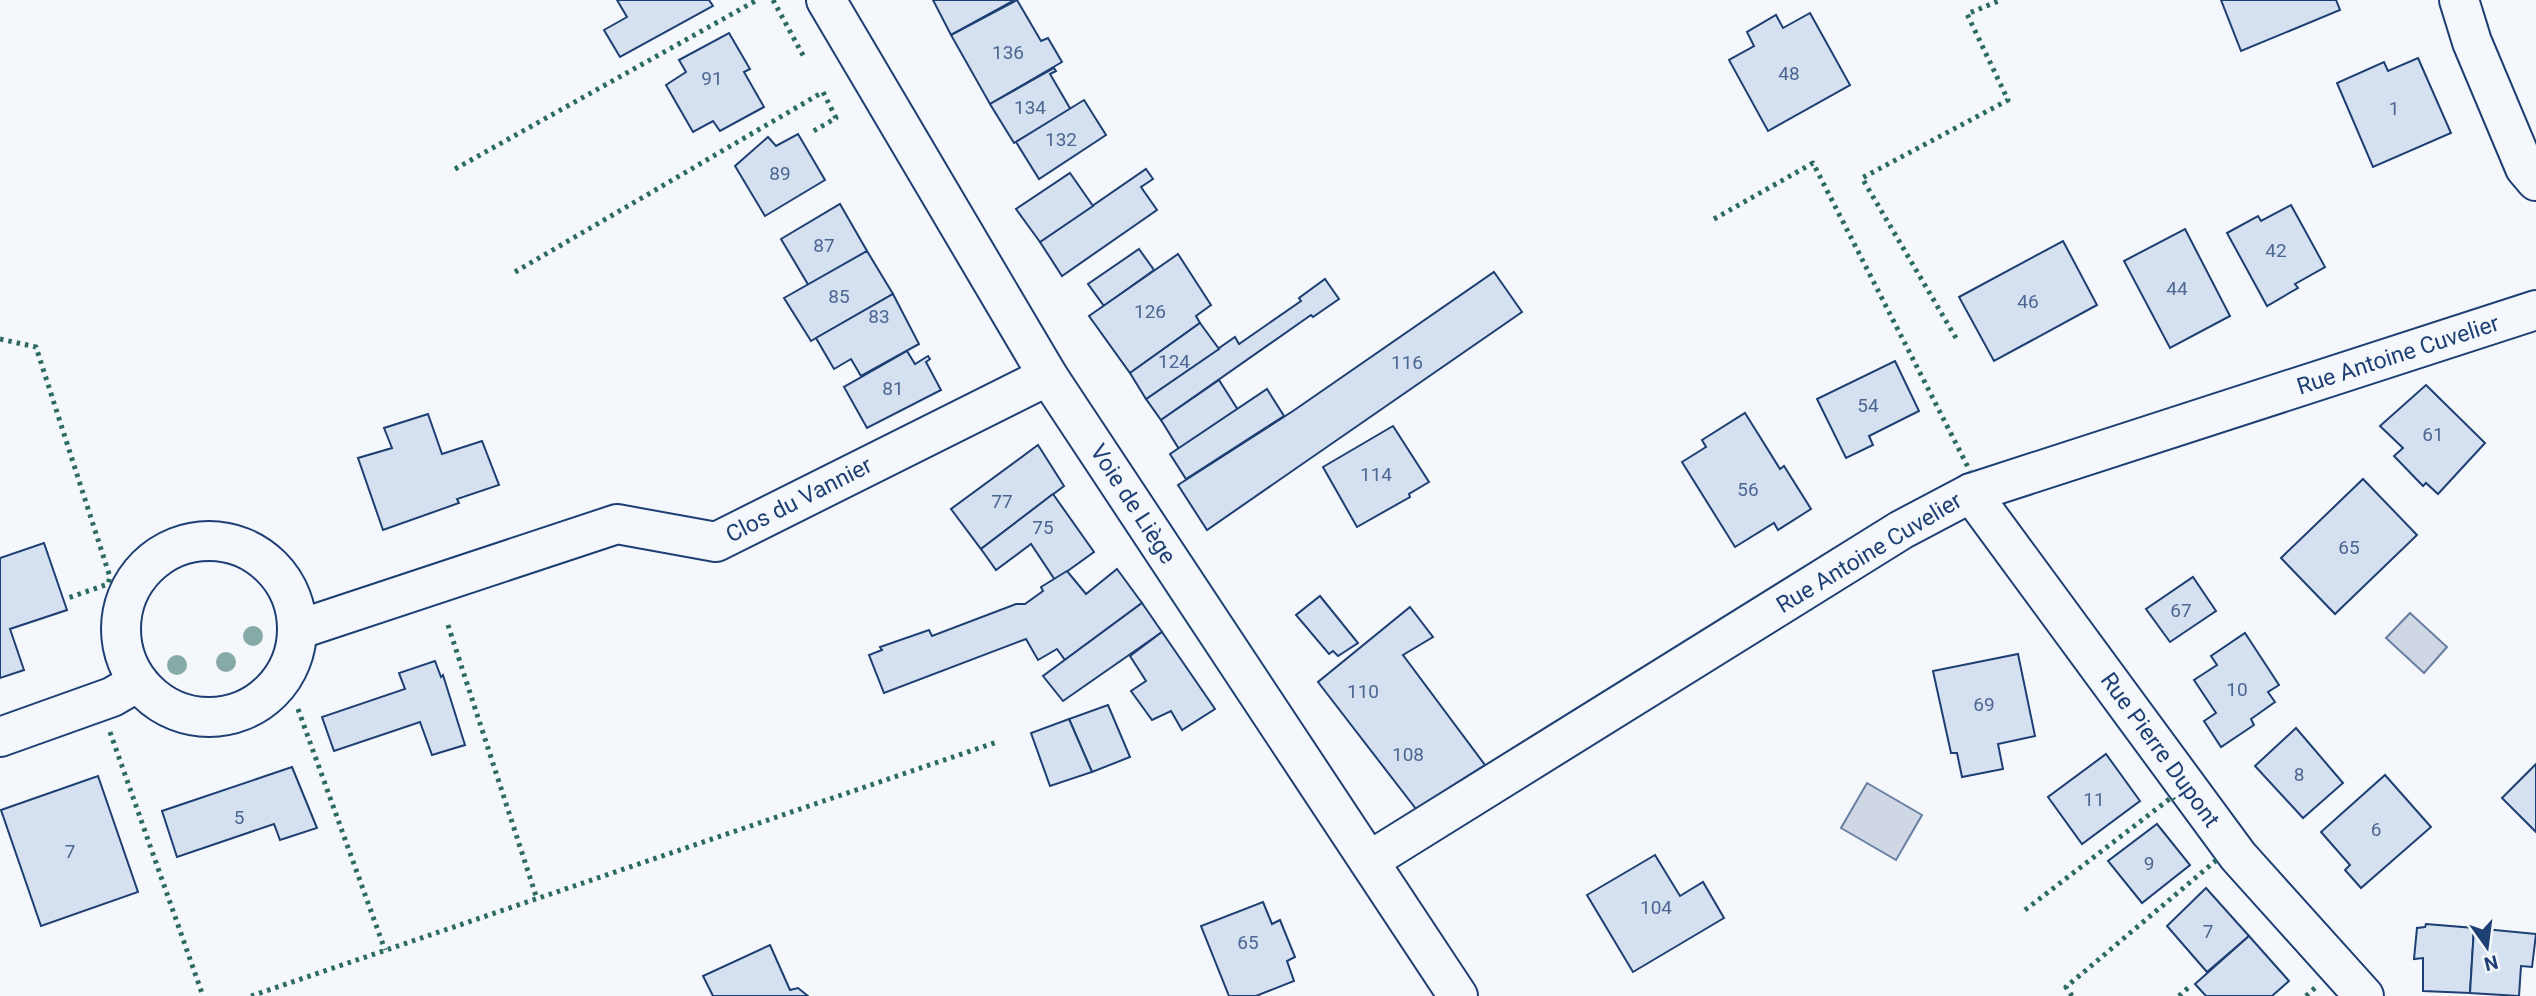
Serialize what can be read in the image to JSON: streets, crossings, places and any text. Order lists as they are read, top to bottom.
{
  "streets": {
    "street": [
      "Rue Antoine Cuvelier",
      "Clos du Vannier",
      "Voie de Liège",
      "Rue Pierre Dupont"
    ]
  },
  "crossings": [
    ["Rue Antoine Cuvelier", "Voie de Liège"],
    ["Rue Antoine Cuvelier", "Rue Pierre Dupont"],
    ["Clos du Vannier", "Voie de Liège"]
  ],
  "house_numbers": [
    "136",
    "48",
    "91",
    "134",
    "1",
    "132",
    "89",
    "87",
    "42",
    "44",
    "85",
    "46",
    "126",
    "83",
    "124",
    "116",
    "81",
    "54",
    "61",
    "114",
    "56",
    "77",
    "75",
    "65",
    "67",
    "10",
    "110",
    "69",
    "108",
    "8",
    "11",
    "5",
    "6",
    "7",
    "9",
    "104",
    "7",
    "65"
  ],
  "north": "bottom"
}
